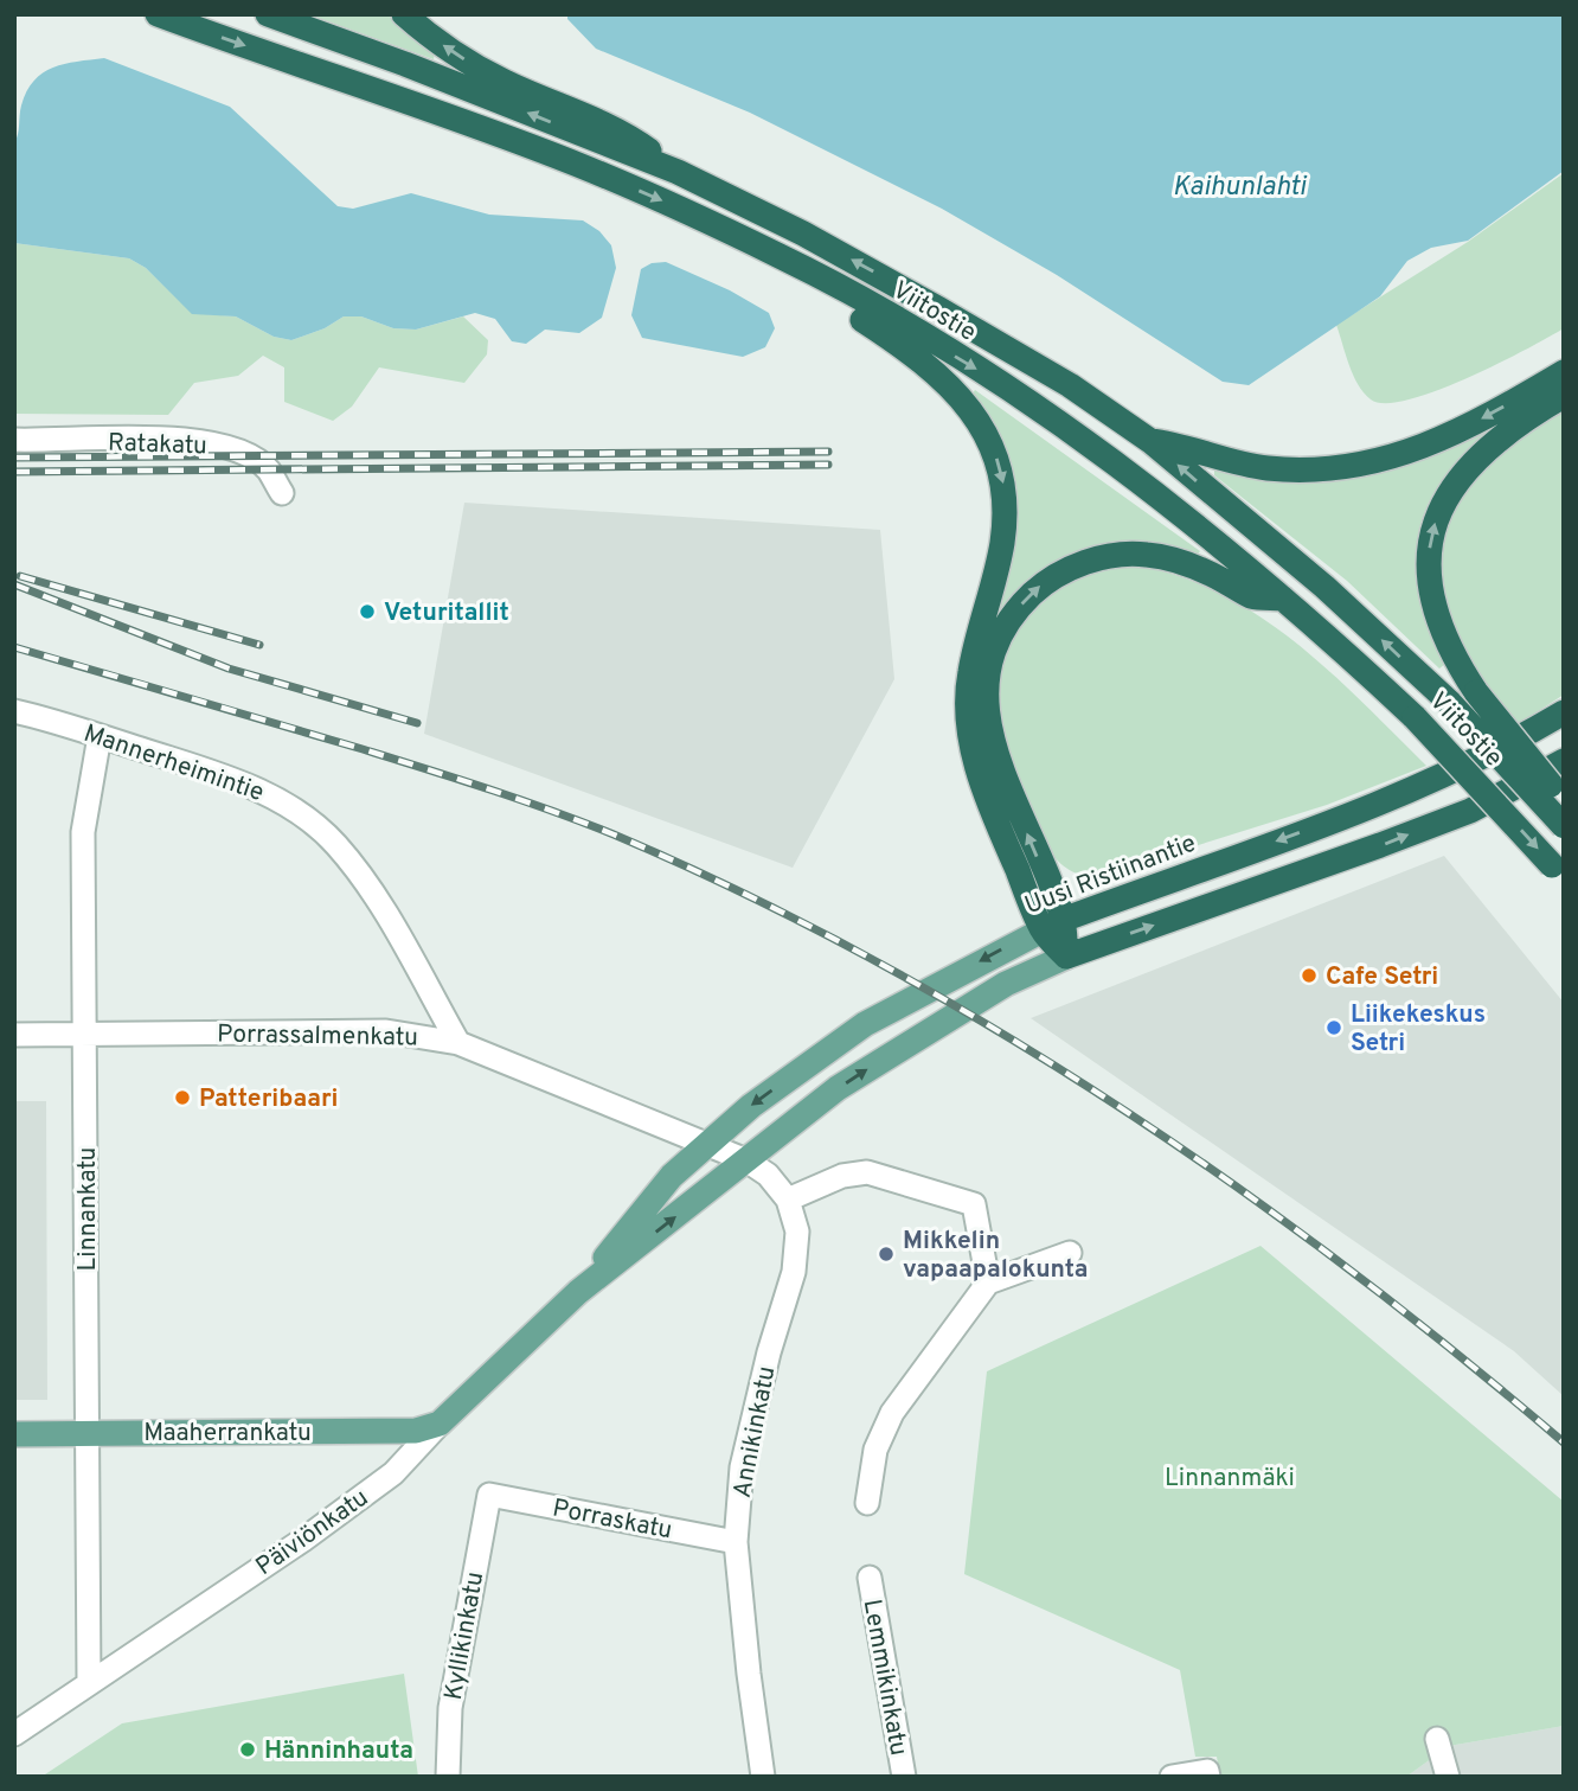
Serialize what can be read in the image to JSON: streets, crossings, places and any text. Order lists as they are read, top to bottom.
{
  "streets": {
    "highway": ["Viitostie", "Uusi Ristiinantie"],
    "main road": ["Maaherrankatu", "Päiviönkatu"],
    "street": [
      "Ratakatu",
      "Mannerheimintie",
      "Porrassalmenkatu",
      "Linnankatu",
      "Annikinkatu",
      "Porraskatu",
      "Kyllikinkatu",
      "Lemmikinkatu"
    ]
  },
  "crossings": [
    ["Mannerheimintie", "Porrassalmenkatu"],
    ["Mannerheimintie", "Linnankatu"],
    ["Uusi Ristiinantie", "Porrassalmenkatu"],
    ["Uusi Ristiinantie", "Päiviönkatu"],
    ["Porrassalmenkatu", "Linnankatu"],
    ["Porrassalmenkatu", "Annikinkatu"],
    ["Porrassalmenkatu", "Päiviönkatu"],
    ["Linnankatu", "Maaherrankatu"],
    ["Linnankatu", "Päiviönkatu"],
    ["Maaherrankatu", "Päiviönkatu"],
    ["Annikinkatu", "Porraskatu"],
    ["Annikinkatu", "Päiviönkatu"],
    ["Porraskatu", "Kyllikinkatu"]
  ],
  "water": ["Kaihunlahti"],
  "parks": ["Linnanmäki"],
  "places": [
    "Veturitallit",
    "Cafe Setri",
    "Liikekeskus Setri",
    "Patteribaari",
    "Mikkelin vapaapalokunta",
    "Hänninhauta"
  ]
}
